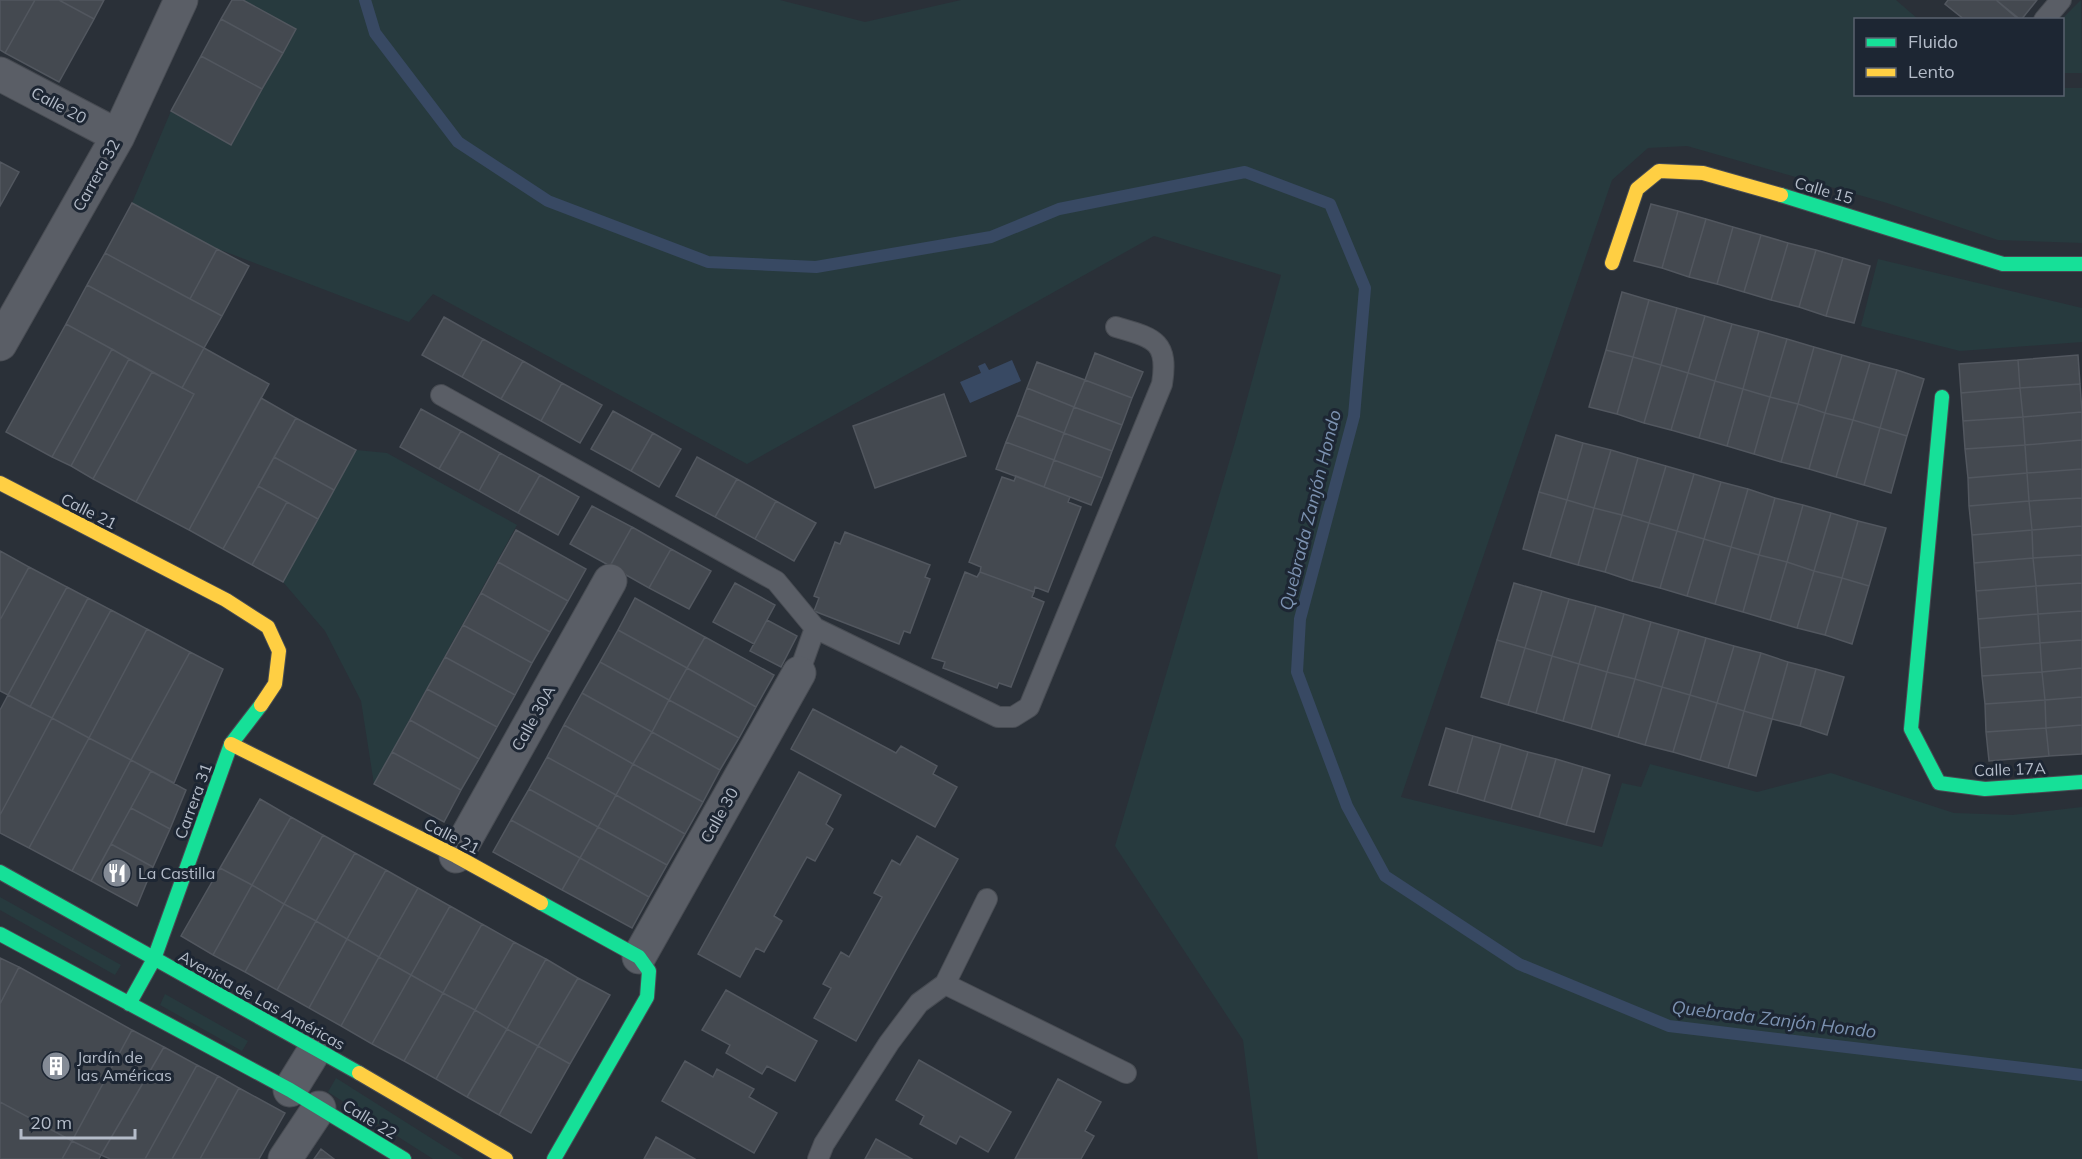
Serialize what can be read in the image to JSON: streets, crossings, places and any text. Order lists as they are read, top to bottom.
{
  "streets": {
    "street": [
      "Calle 20",
      "Carrera 32",
      "Calle 15",
      "Calle 21",
      "Calle 30A",
      "Calle 17A",
      "Carrera 31",
      "Calle 30",
      "Avenida de Las Américas",
      "Calle 22"
    ]
  },
  "crossings": [
    ["Calle 20", "Carrera 32"],
    ["Calle 21", "Calle 30A"],
    ["Calle 21", "Carrera 31"],
    ["Calle 21", "Calle 30"],
    ["Carrera 31", "Avenida de Las Américas"]
  ],
  "water": ["Quebrada Zanjón Hondo"],
  "places": {
    "restaurant": ["La Castilla"],
    "building": ["Jardín de las Américas"]
  },
  "legend": ["Fluido", "Lento"],
  "scale_bar": "20 m"
}
